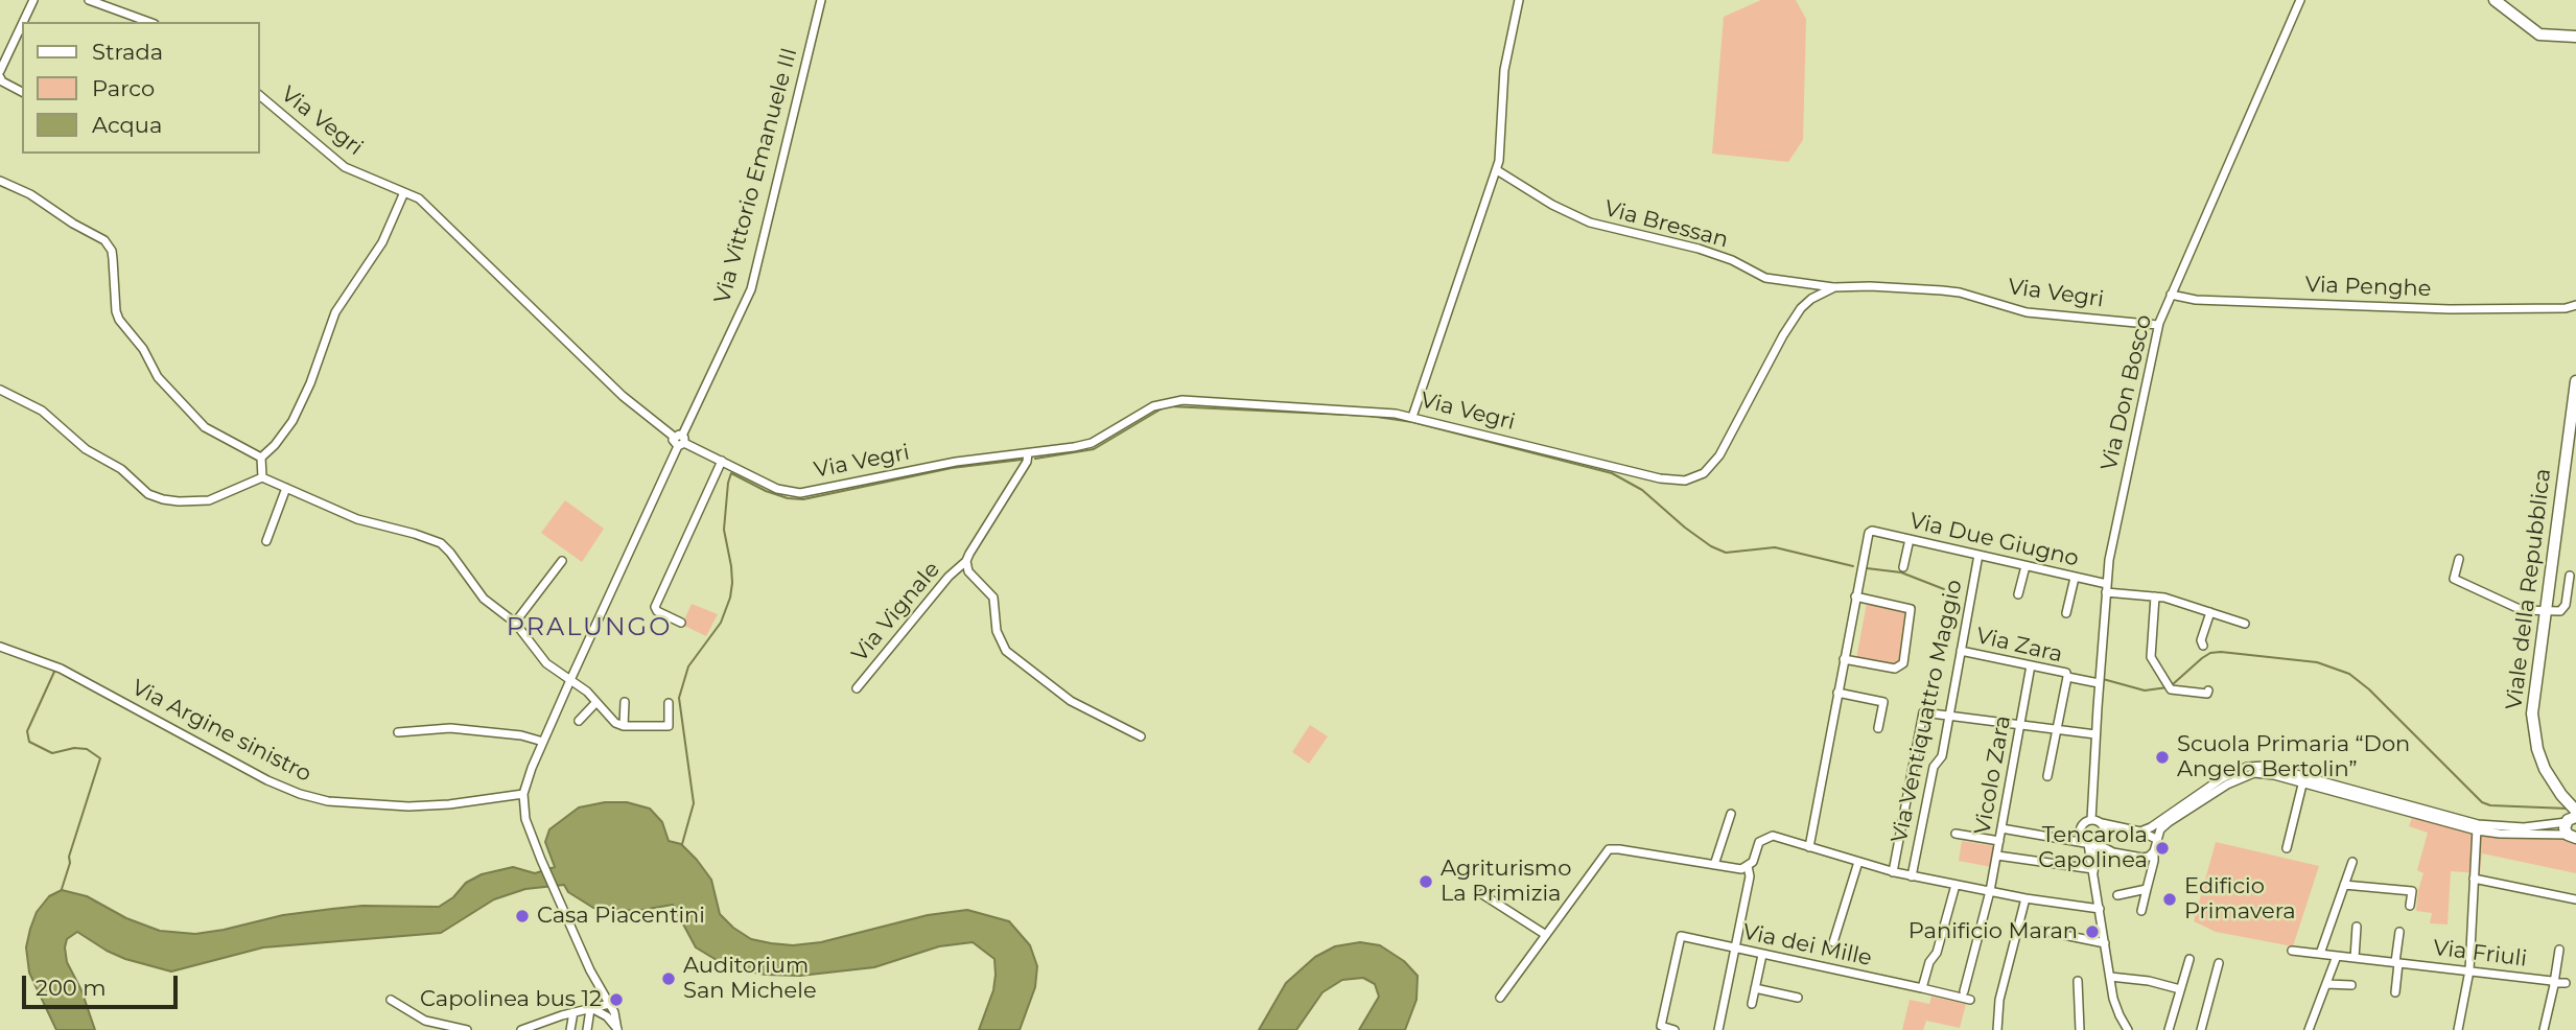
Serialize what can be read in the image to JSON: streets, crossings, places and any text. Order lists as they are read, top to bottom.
{
  "streets": {
    "main road": ["Viale della Repubblica"],
    "street": [
      "Via Vegri",
      "Via Vittorio Emanuele III",
      "Via Bressan",
      "Via Penghe",
      "Via Don Bosco",
      "Via Due Giugno",
      "Via Vignale",
      "Via Zara",
      "Via Ventiquattro Maggio",
      "Via Argine sinistro",
      "Vicolo Zara",
      "Via dei Mille",
      "Via Friuli"
    ]
  },
  "crossings": [
    ["Via Vegri", "Via Vittorio Emanuele III"],
    ["Via Vegri", "Via Bressan"],
    ["Via Vegri", "Via Don Bosco"],
    ["Via Vegri", "Via Vignale"],
    ["Via Vittorio Emanuele III", "Via Argine sinistro"],
    ["Via Penghe", "Via Don Bosco"],
    ["Via Don Bosco", "Via Due Giugno"],
    ["Via Don Bosco", "Via Zara"],
    ["Via Due Giugno", "Via Ventiquattro Maggio"],
    ["Via Zara", "Via Ventiquattro Maggio"],
    ["Via Zara", "Vicolo Zara"]
  ],
  "districts": ["PRALUNGO"],
  "places": [
    "Scuola Primaria “Don Angelo Bertolin”",
    "Tencarola Capolinea",
    "Agriturismo La Primizia",
    "Edificio Primavera",
    "Casa Piacentini",
    "Panificio Maran",
    "Auditorium San Michele",
    "Capolinea bus 12"
  ],
  "legend": ["Strada", "Parco", "Acqua"],
  "scale_bar": "200 m"
}
